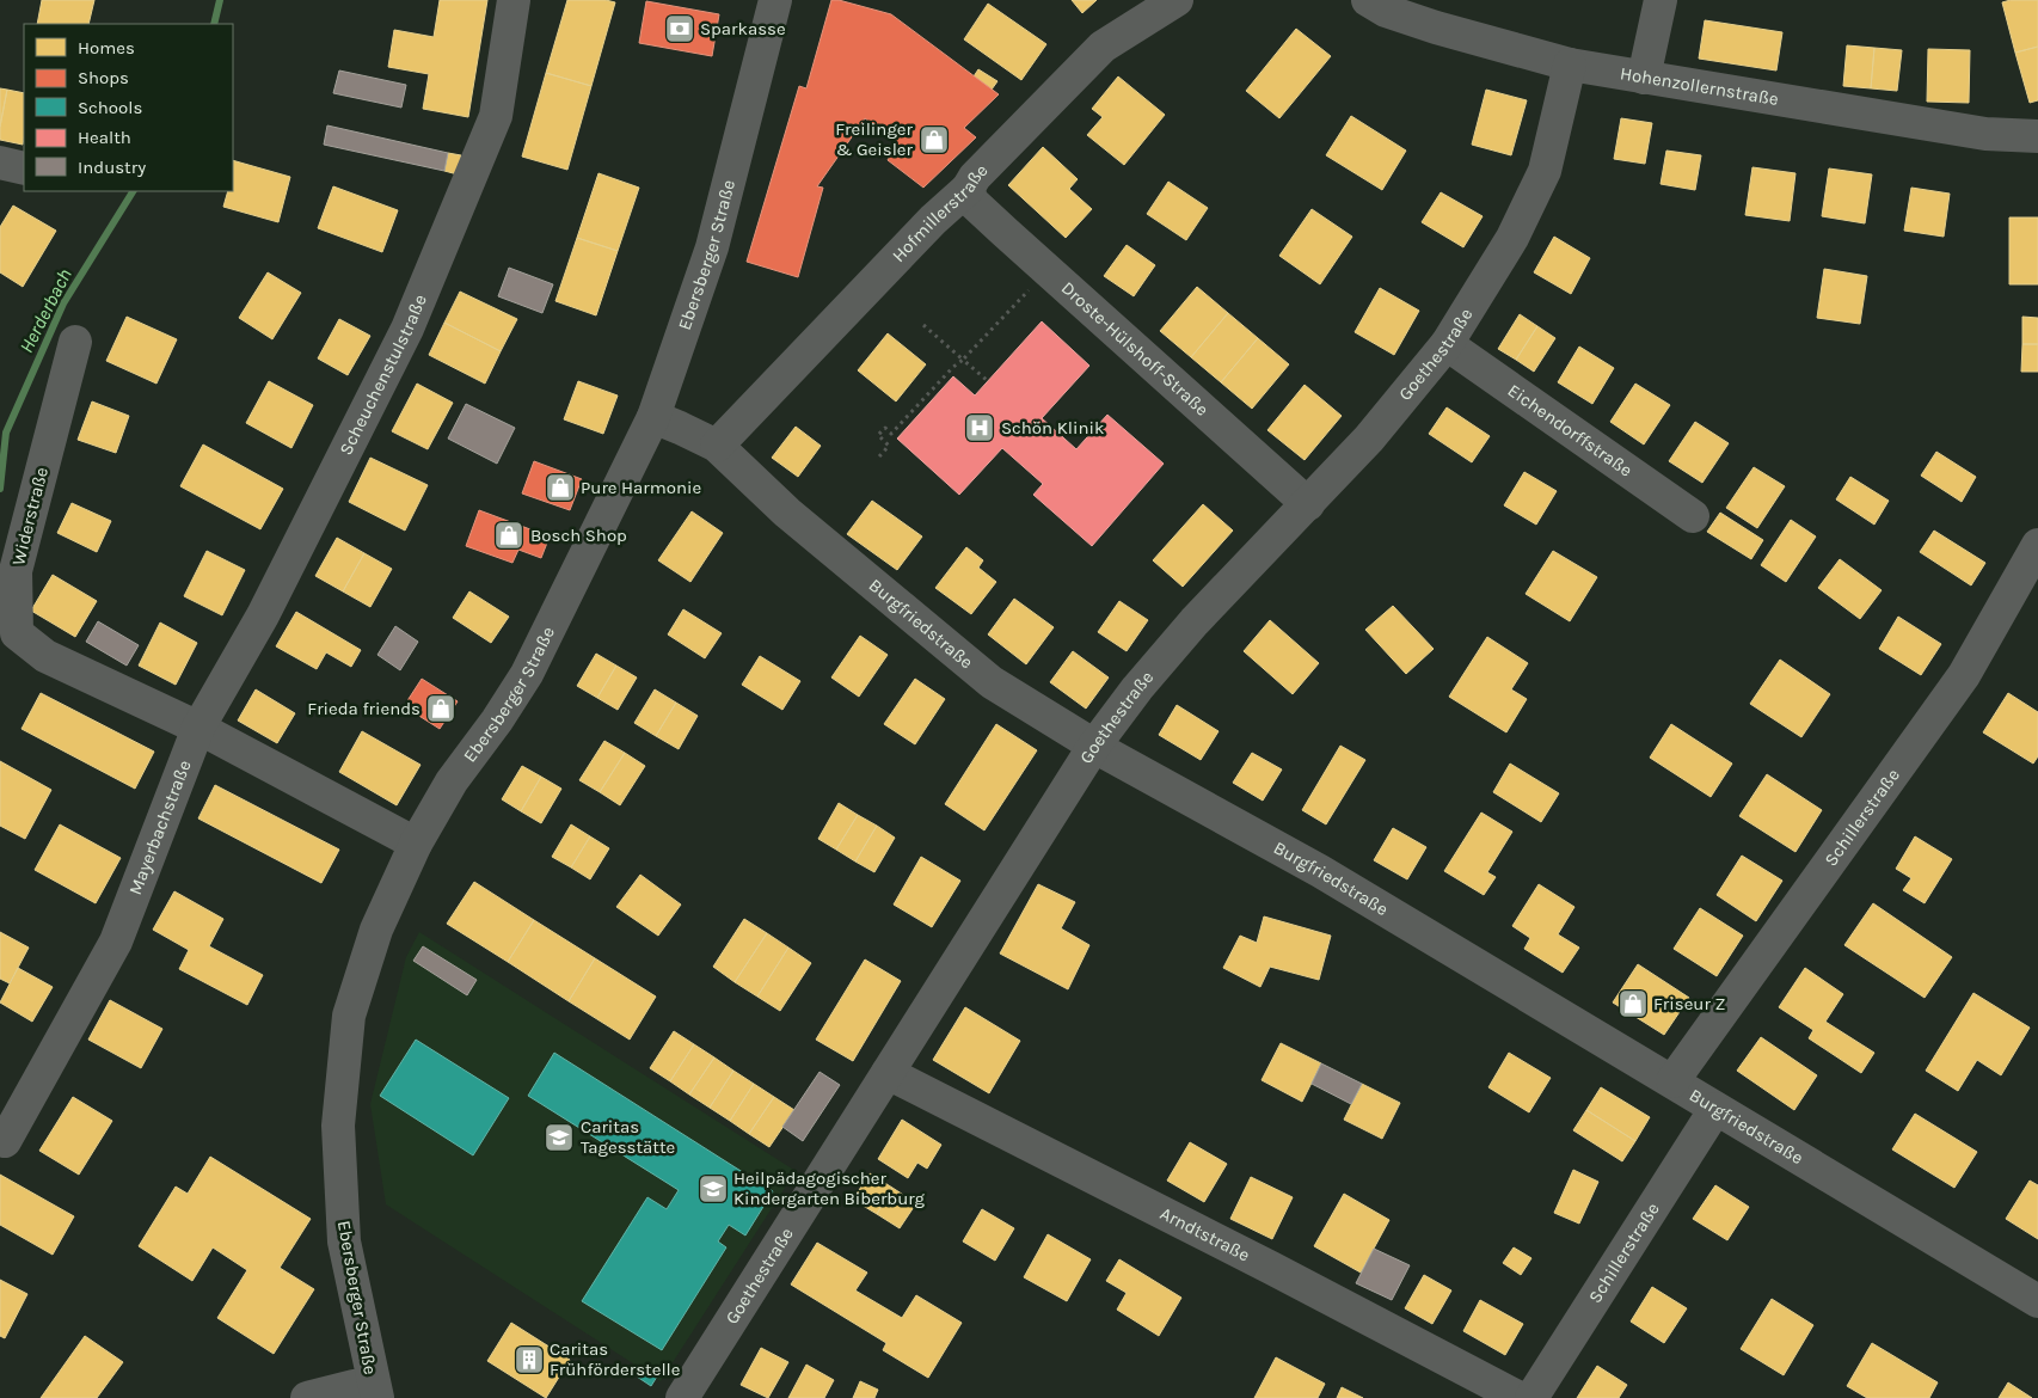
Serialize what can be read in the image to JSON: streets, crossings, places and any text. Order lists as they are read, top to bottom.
{
  "streets": {
    "street": [
      "Hohenzollernstraße",
      "Hofmillerstraße",
      "Ebersberger Straße",
      "Droste-Hülshoff-Straße",
      "Goethestraße",
      "Scheuchenstulstraße",
      "Eichendorffstraße",
      "Widerstraße",
      "Burgfriedstraße",
      "Schillerstraße",
      "Mayerbachstraße",
      "Arndtstraße"
    ]
  },
  "crossings": [
    ["Hohenzollernstraße", "Goethestraße"],
    ["Hofmillerstraße", "Droste-Hülshoff-Straße"],
    ["Hofmillerstraße", "Burgfriedstraße"],
    ["Ebersberger Straße", "Burgfriedstraße"],
    ["Droste-Hülshoff-Straße", "Goethestraße"],
    ["Goethestraße", "Eichendorffstraße"],
    ["Goethestraße", "Burgfriedstraße"],
    ["Goethestraße", "Arndtstraße"],
    ["Scheuchenstulstraße", "Widerstraße"],
    ["Scheuchenstulstraße", "Mayerbachstraße"],
    ["Widerstraße", "Mayerbachstraße"],
    ["Burgfriedstraße", "Schillerstraße"]
  ],
  "water": ["Herderbach"],
  "places": {
    "bank": ["Sparkasse"],
    "shop": [
      "Freilinger & Geisler",
      "Pure Harmonie",
      "Bosch Shop",
      "Frieda friends",
      "Friseur Z"
    ],
    "hospital": ["Schön Klinik"],
    "school or university": ["Caritas Tagesstätte", "Heilpädagogischer Kindergarten Biberburg"],
    "building": ["Caritas Frühförderstelle"]
  },
  "legend": [
    "Homes",
    "Shops",
    "Schools",
    "Health",
    "Industry"
  ]
}
